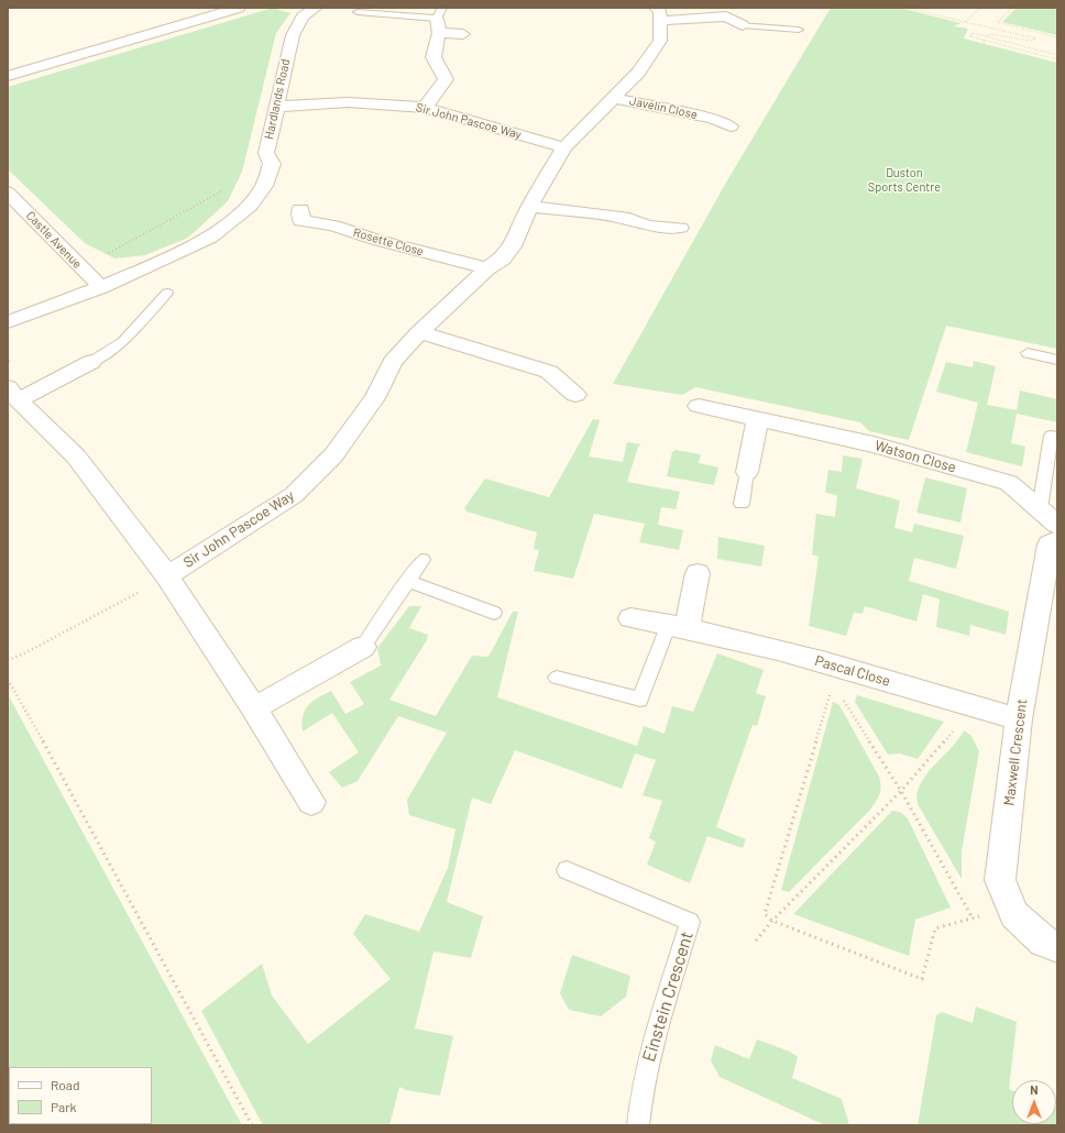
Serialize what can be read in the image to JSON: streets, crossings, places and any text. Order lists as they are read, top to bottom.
{
  "streets": {
    "street": [
      "Hardlands Road",
      "Javelin Close",
      "Sir John Pascoe Way",
      "Castle Avenue",
      "Rosette Close",
      "Watson Close",
      "Pascal Close",
      "Maxwell Crescent"
    ],
    "lane": ["Einstein Crescent"]
  },
  "crossings": [
    ["Hardlands Road", "Sir John Pascoe Way"],
    ["Hardlands Road", "Castle Avenue"],
    ["Javelin Close", "Sir John Pascoe Way"],
    ["Sir John Pascoe Way", "Rosette Close"],
    ["Pascal Close", "Maxwell Crescent"]
  ],
  "parks": ["Duston Sports Centre"],
  "legend": ["Road", "Park"],
  "north": "top"
}
